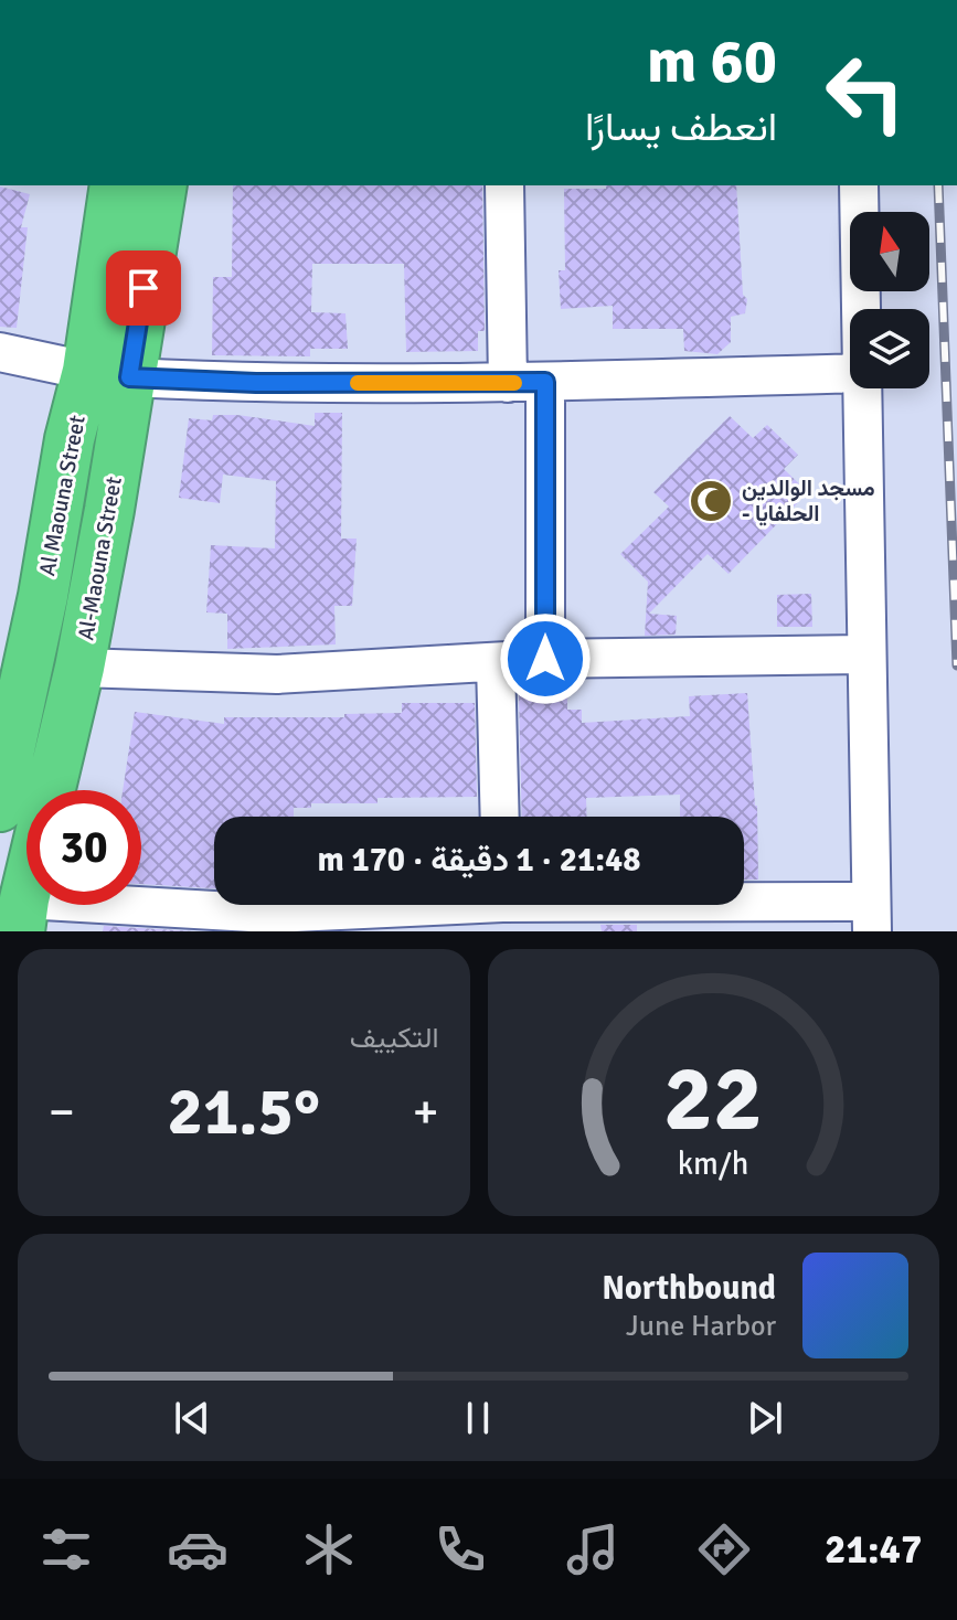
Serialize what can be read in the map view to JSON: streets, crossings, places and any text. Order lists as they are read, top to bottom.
{
  "streets": {
    "highway": ["Al Maouna Street", "Al-Maouna Street"]
  },
  "crossings": [
    ["Al Maouna Street", "Al-Maouna Street"]
  ],
  "places": {
    "mosque": ["مسجد الوالدين - الحلفايا"]
  },
  "north": "top",
  "page": {
    "turn": ["60 m", "انعطف يسارًا"],
    "limit": "30",
    "trip": "21:48 · 1 دقيقة · 170 m",
    "tile": "التكييف",
    "heat": ["−", "21.5°", "+"],
    "song": ["Northbound", "June Harbor"],
    "tabs": "21:47",
    "gauge": ["22", "km/h"]
  }
}
